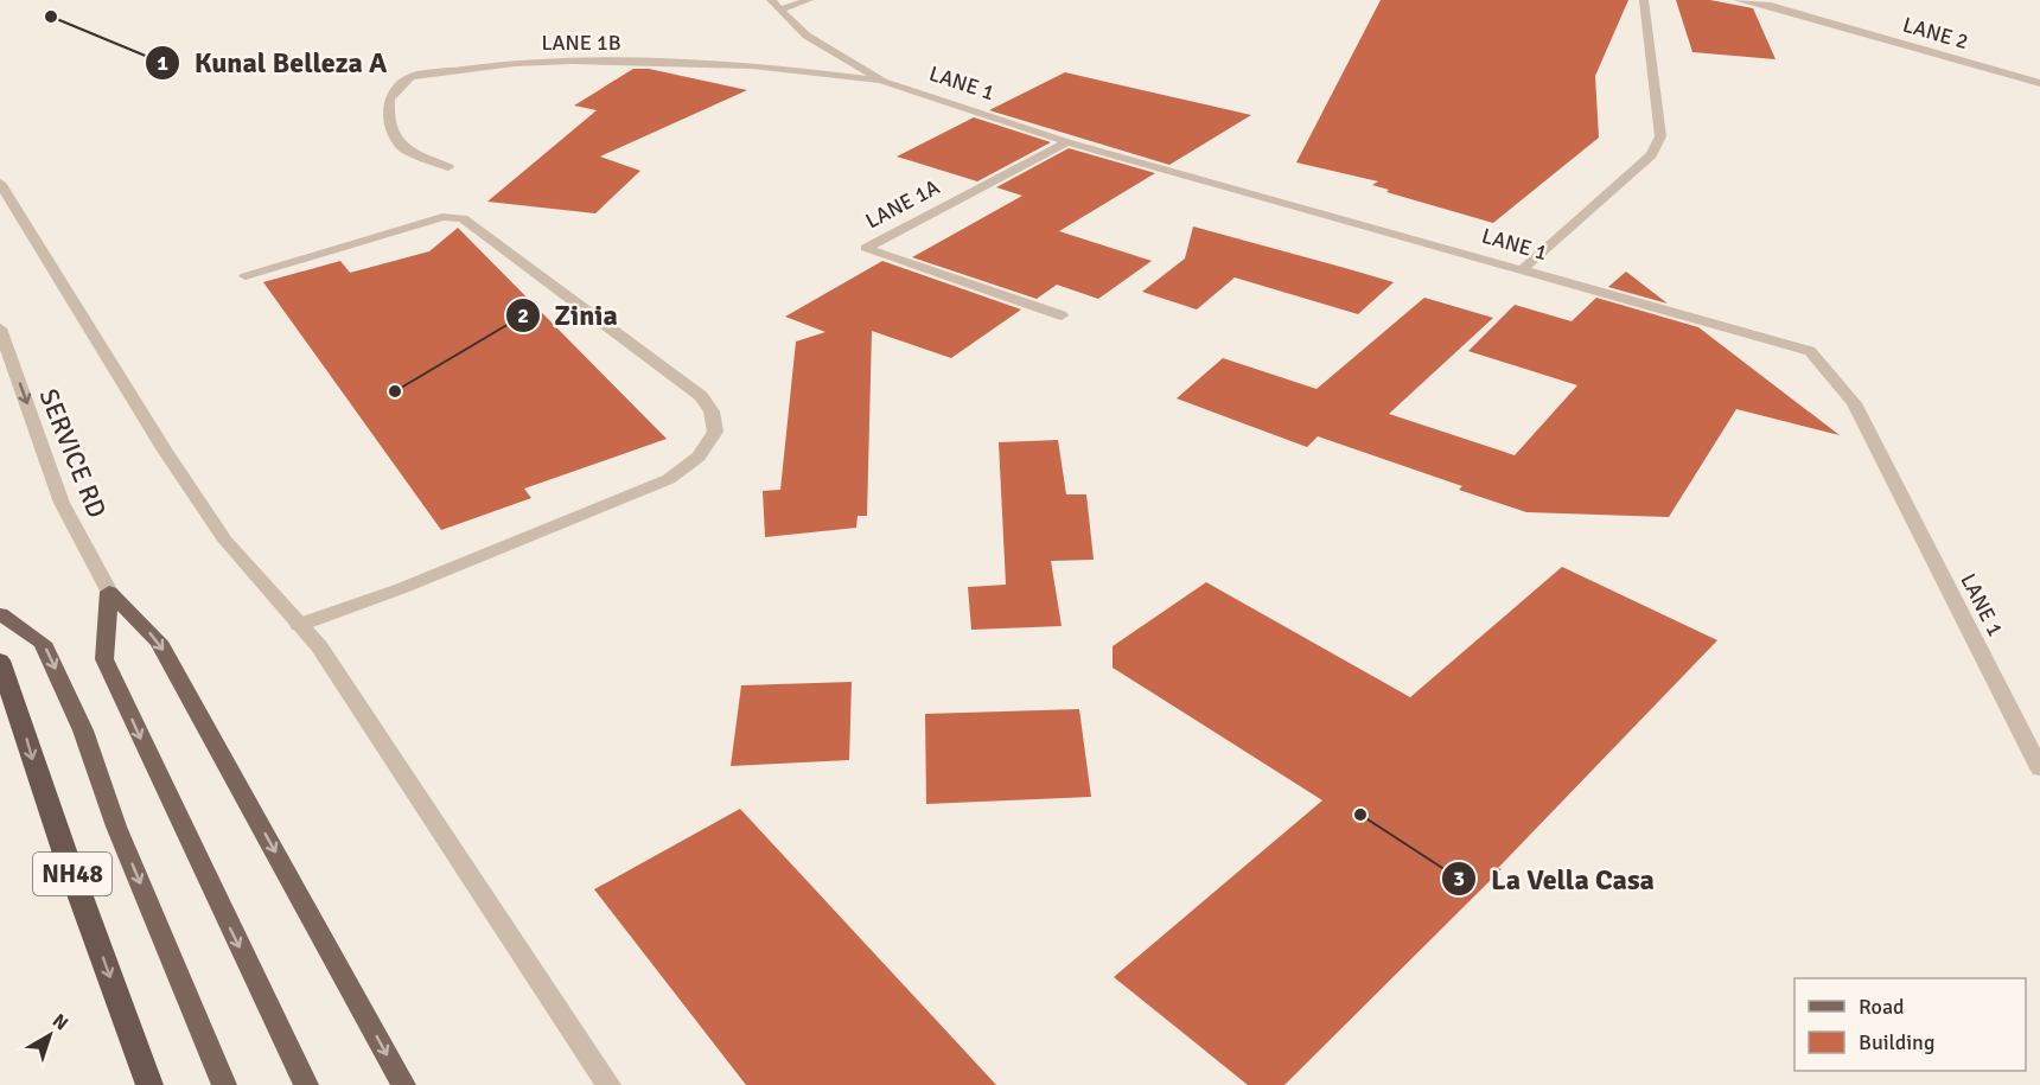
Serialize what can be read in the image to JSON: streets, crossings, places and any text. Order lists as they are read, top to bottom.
{
  "streets": {
    "highway": ["NH48"],
    "street": [
      "LANE 2",
      "LANE 1B",
      "LANE 1",
      "LANE 1A",
      "SERVICE RD"
    ]
  },
  "crossings": [
    ["LANE 1B", "LANE 1"],
    ["LANE 1", "LANE 1A"]
  ],
  "places": ["Kunal Belleza A", "Zinia", "La Vella Casa"],
  "legend": ["Road", "Building"],
  "north": "top right"
}
